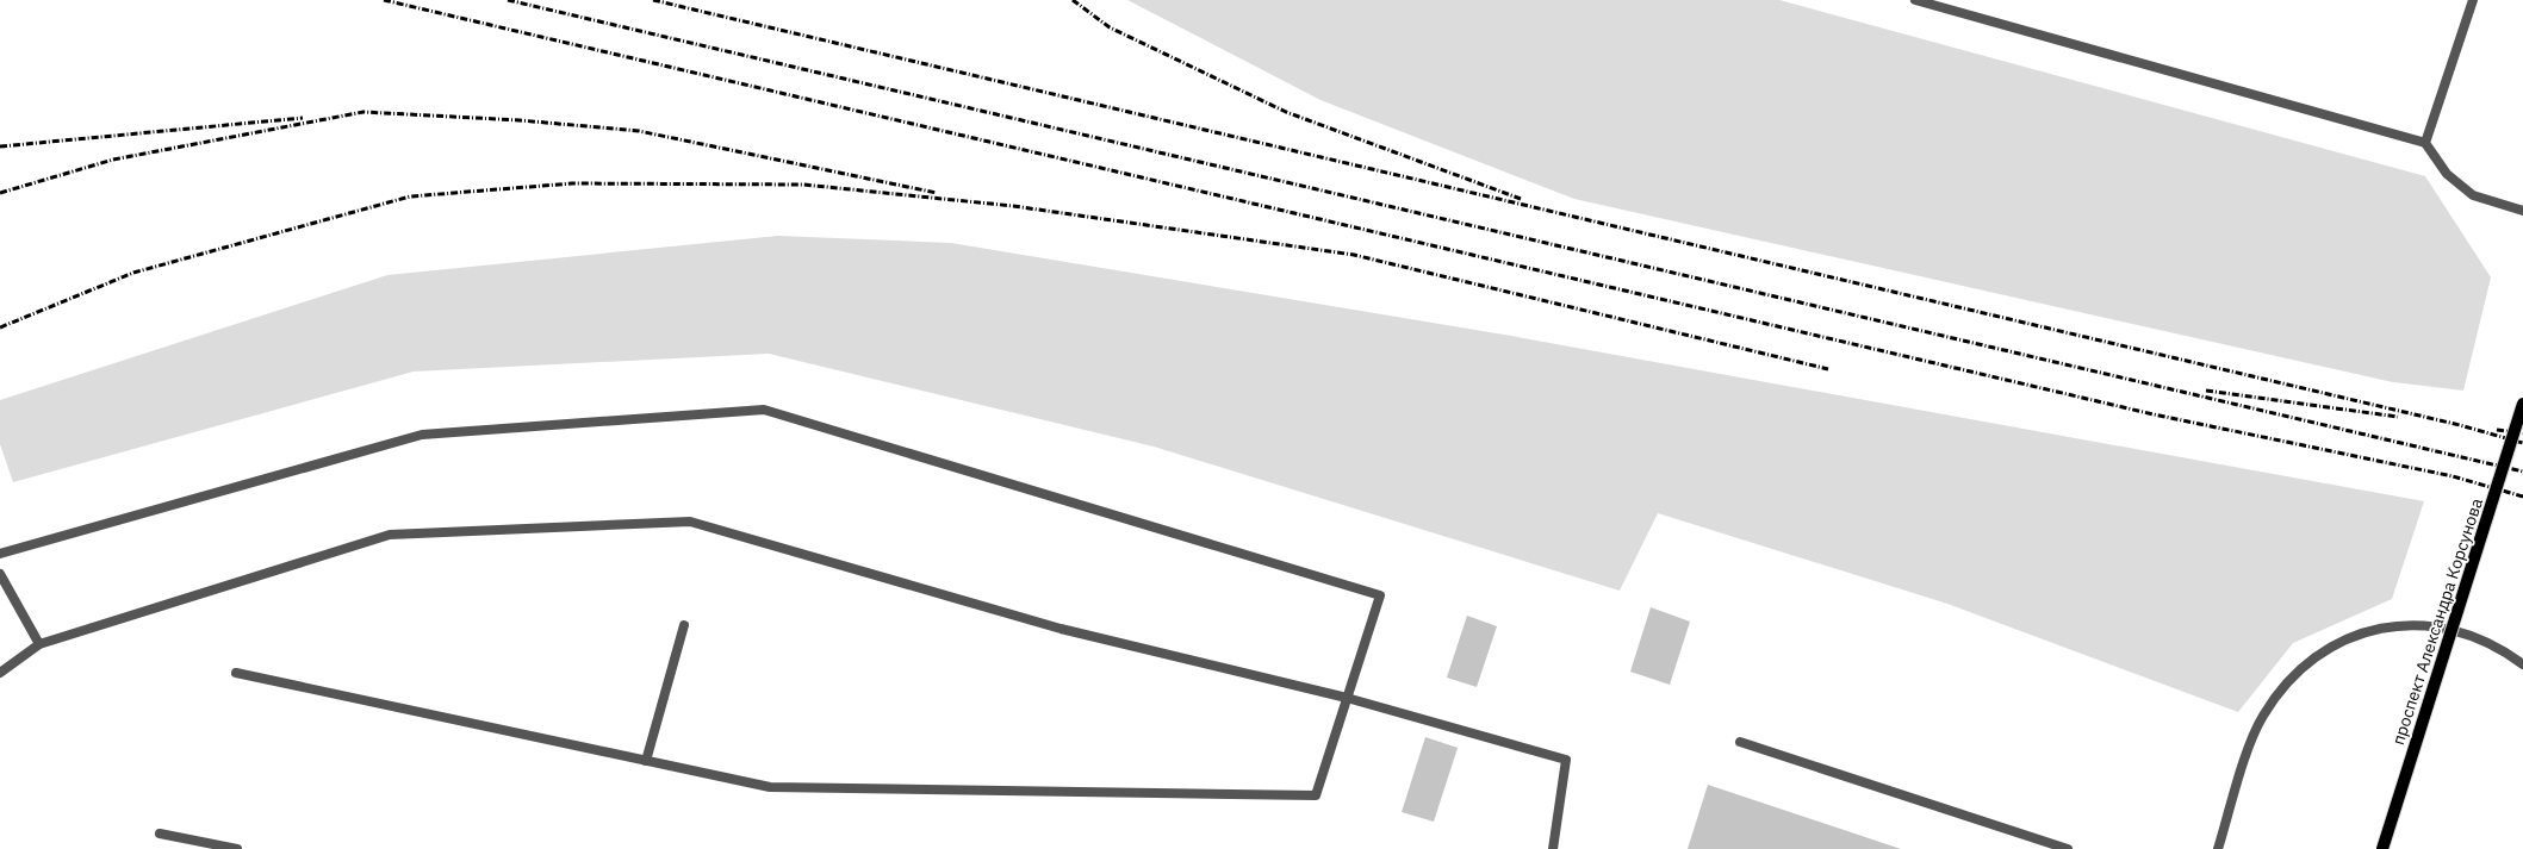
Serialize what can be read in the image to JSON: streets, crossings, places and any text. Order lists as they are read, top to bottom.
{
  "streets": {
    "main road": ["проспект Александра Корсунова"]
  }
}
